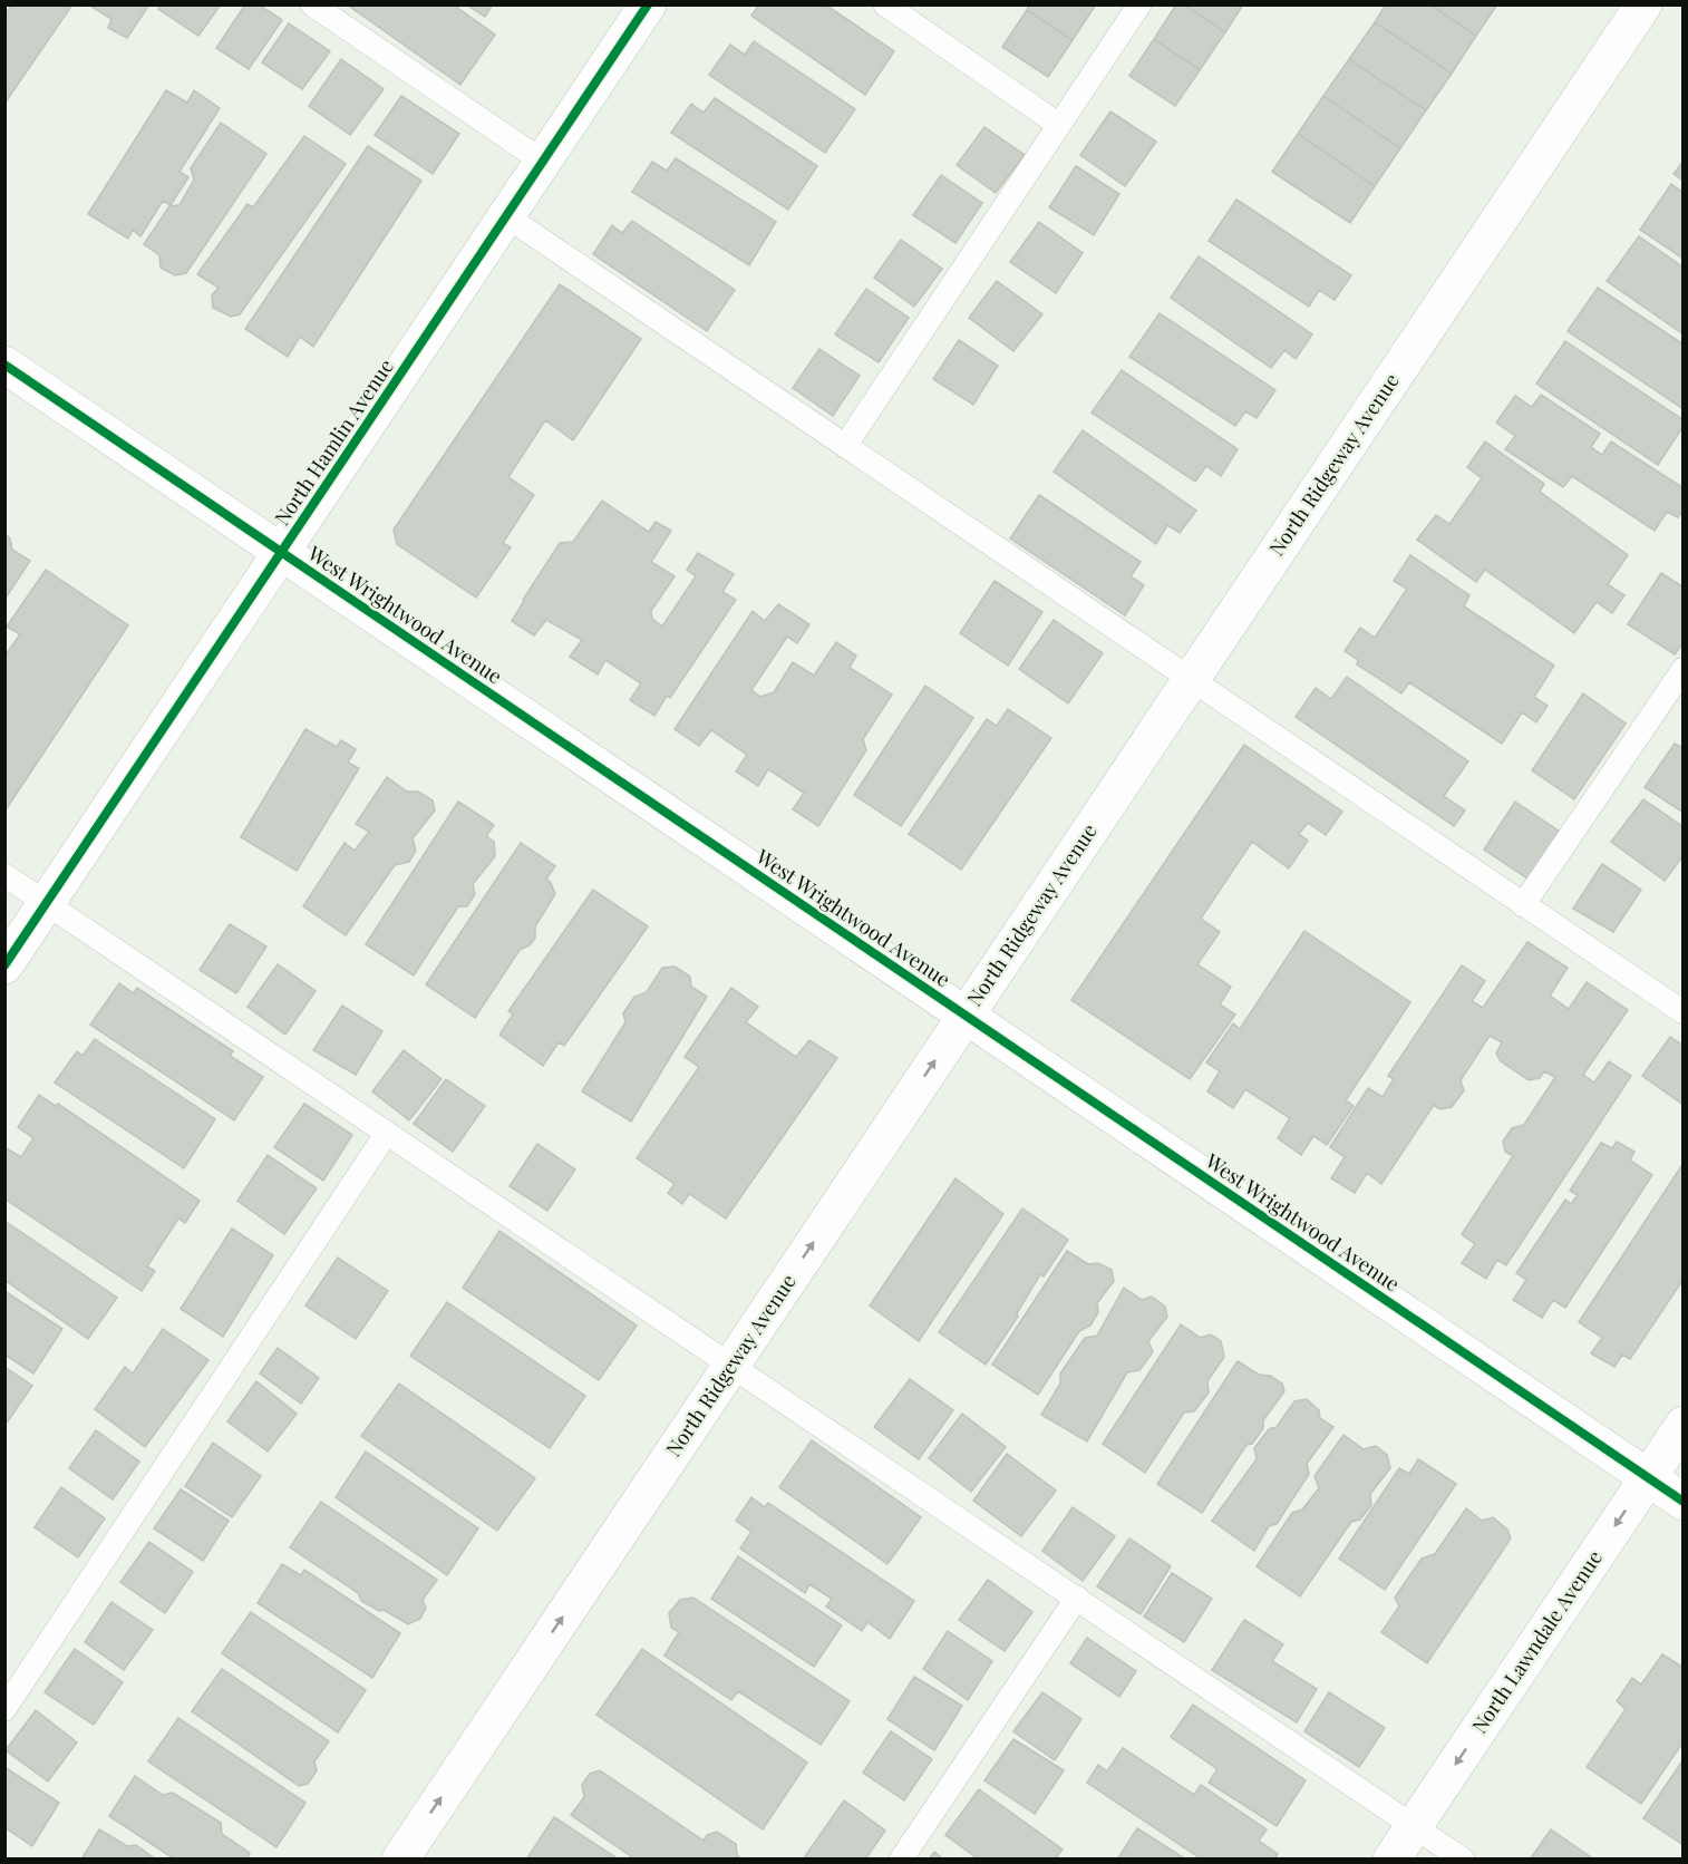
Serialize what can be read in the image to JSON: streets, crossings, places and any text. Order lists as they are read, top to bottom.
{
  "streets": {
    "street": [
      "North Hamlin Avenue",
      "North Ridgeway Avenue",
      "West Wrightwood Avenue",
      "North Lawndale Avenue"
    ]
  },
  "crossings": [
    ["North Hamlin Avenue", "West Wrightwood Avenue"],
    ["North Ridgeway Avenue", "West Wrightwood Avenue"],
    ["West Wrightwood Avenue", "North Lawndale Avenue"]
  ],
  "one_way": ["North Ridgeway Avenue", "North Lawndale Avenue"]
}
